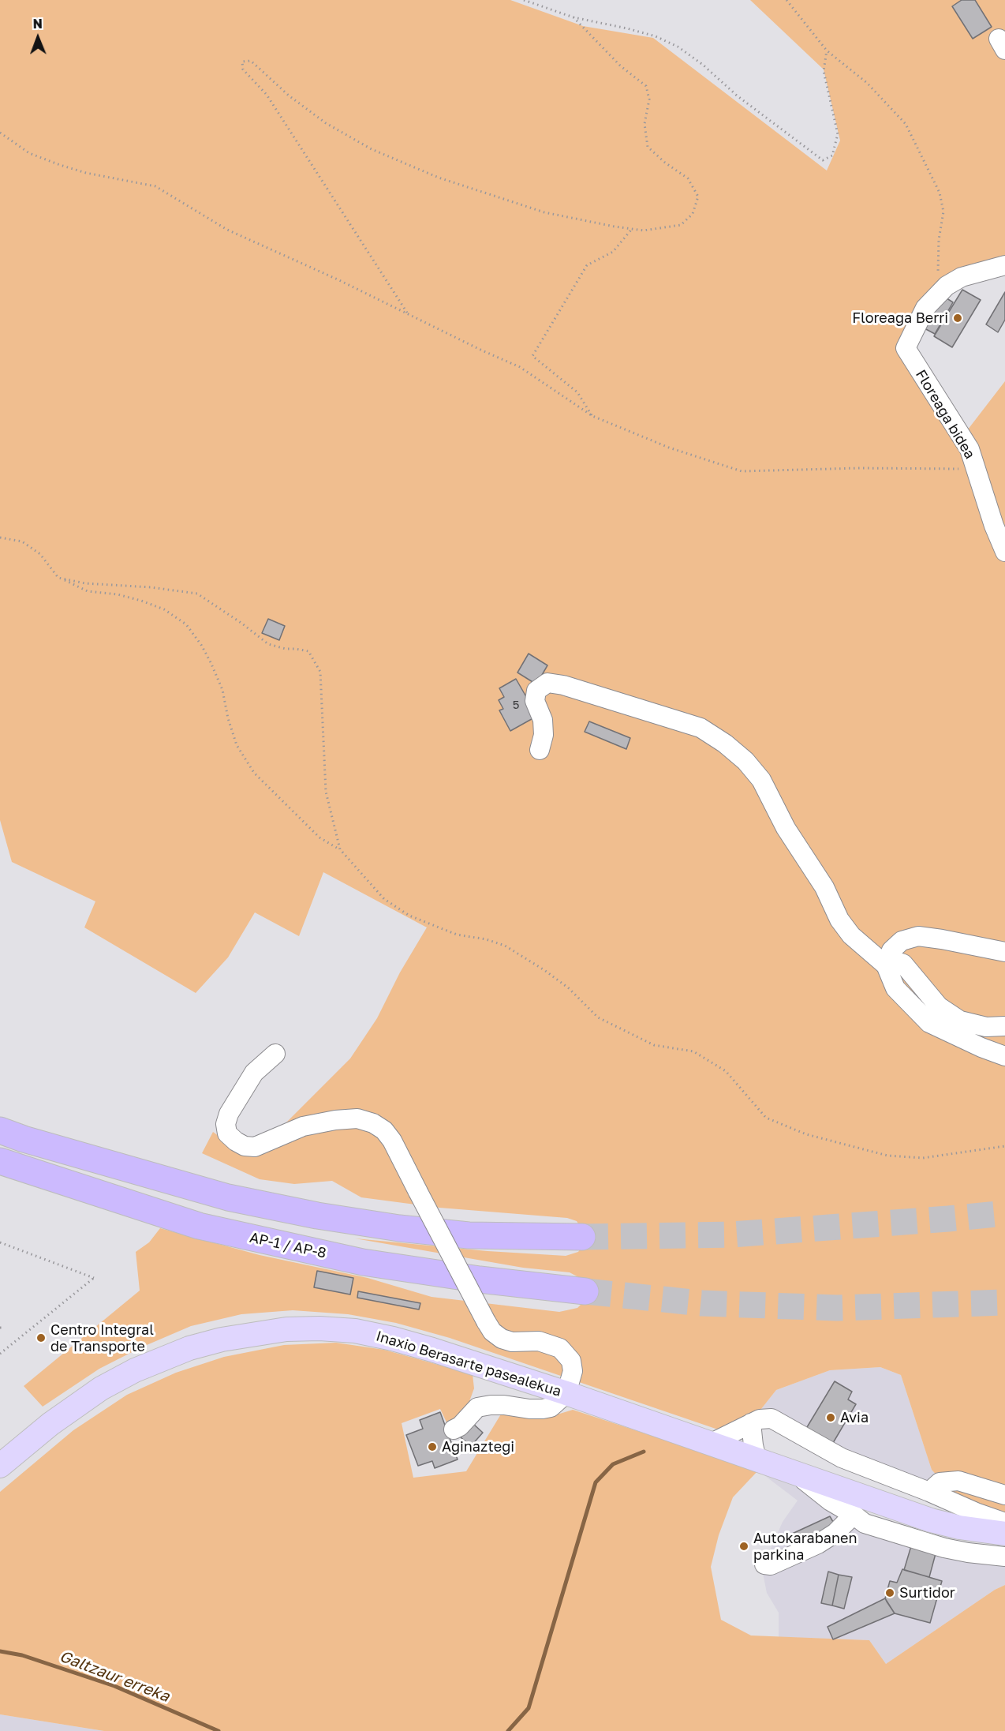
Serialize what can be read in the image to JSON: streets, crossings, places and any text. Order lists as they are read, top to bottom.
{
  "streets": {
    "highway": ["AP-1 / AP-8"],
    "main road": ["Inaxio Berasarte pasealekua"],
    "street": ["Floreaga bidea"]
  },
  "water": ["Galtzaur erreka"],
  "places": [
    "Floreaga Berri",
    "Centro Integral de Transporte",
    "Avia",
    "Aginaztegi",
    "Autokarabanen parkina",
    "Surtidor"
  ],
  "house_numbers": ["5"],
  "north": "top"
}
